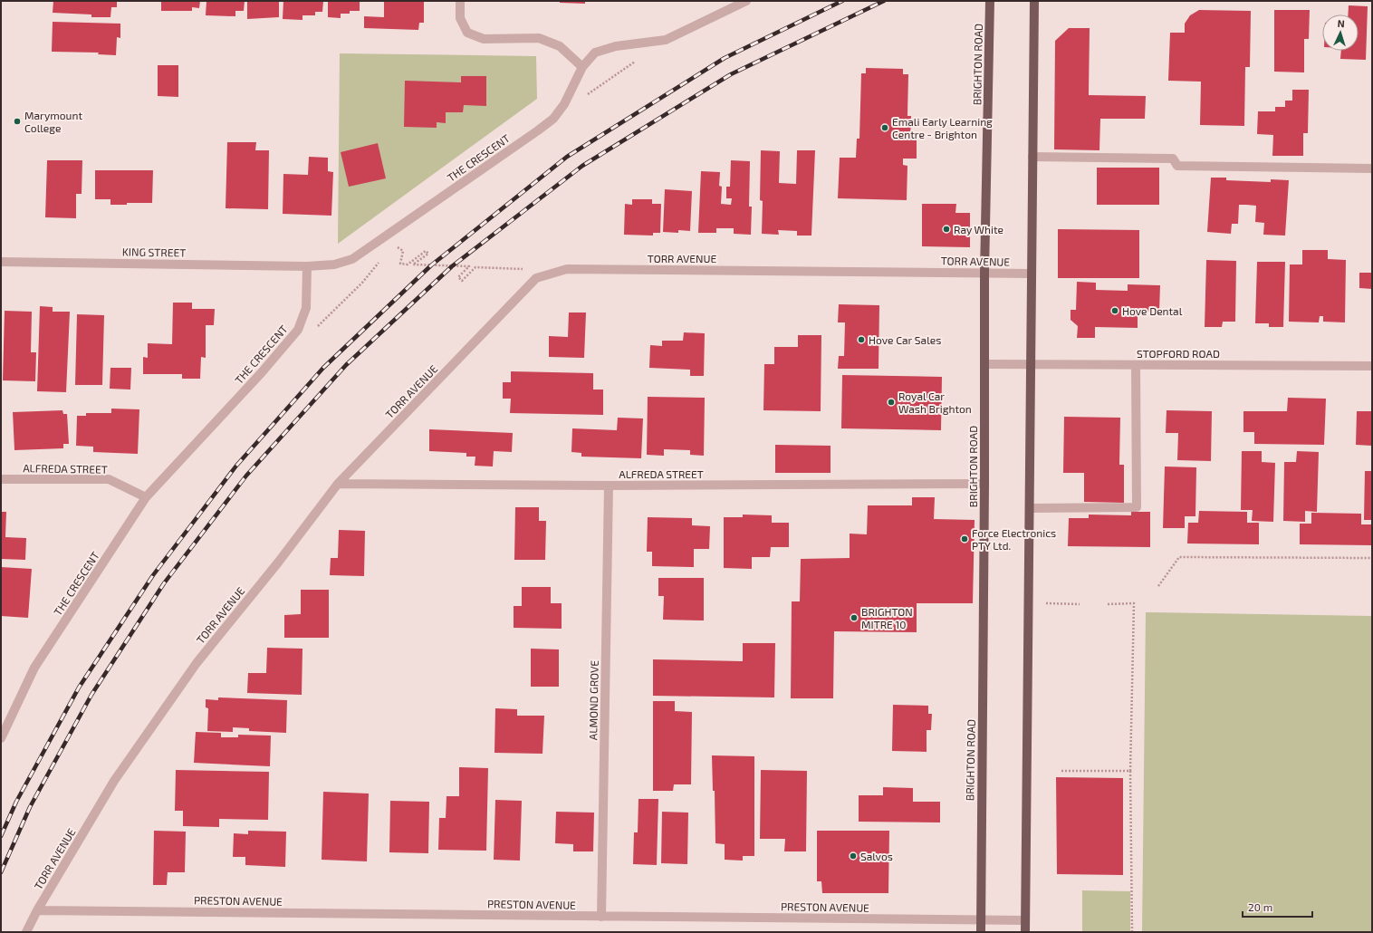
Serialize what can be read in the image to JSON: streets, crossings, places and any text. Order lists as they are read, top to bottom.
{
  "streets": {
    "main road": ["BRIGHTON ROAD"],
    "street": [
      "THE CRESCENT",
      "KING STREET",
      "TORR AVENUE",
      "STOPFORD ROAD",
      "ALFREDA STREET",
      "ALMOND GROVE",
      "PRESTON AVENUE"
    ]
  },
  "crossings": [
    ["BRIGHTON ROAD", "TORR AVENUE"],
    ["BRIGHTON ROAD", "STOPFORD ROAD"],
    ["BRIGHTON ROAD", "ALFREDA STREET"],
    ["BRIGHTON ROAD", "PRESTON AVENUE"],
    ["THE CRESCENT", "KING STREET"],
    ["THE CRESCENT", "ALFREDA STREET"],
    ["TORR AVENUE", "ALFREDA STREET"],
    ["TORR AVENUE", "PRESTON AVENUE"],
    ["ALFREDA STREET", "ALMOND GROVE"],
    ["ALMOND GROVE", "PRESTON AVENUE"]
  ],
  "places": [
    "Marymount College",
    "Emali Early Learning Centre - Brighton",
    "Ray White",
    "Hove Dental",
    "Hove Car Sales",
    "Royal Car Wash Brighton",
    "Force Electronics PTY Ltd.",
    "BRIGHTON MITRE 10",
    "Salvos"
  ],
  "scale_bar": "20 m",
  "north": "top"
}
